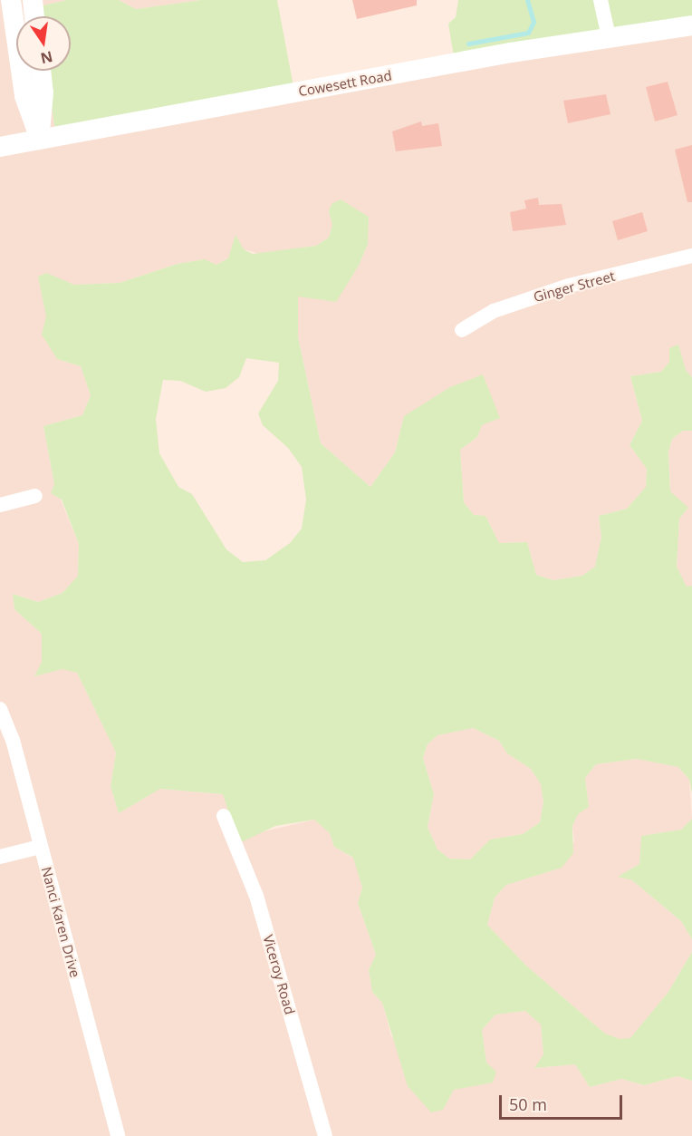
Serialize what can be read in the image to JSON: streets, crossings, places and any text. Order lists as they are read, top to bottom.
{
  "streets": {
    "main road": ["Cowesett Road"],
    "street": ["Ginger Street", "Nanci Karen Drive", "Viceroy Road"]
  },
  "scale_bar": "50 m",
  "north": "bottom"
}
